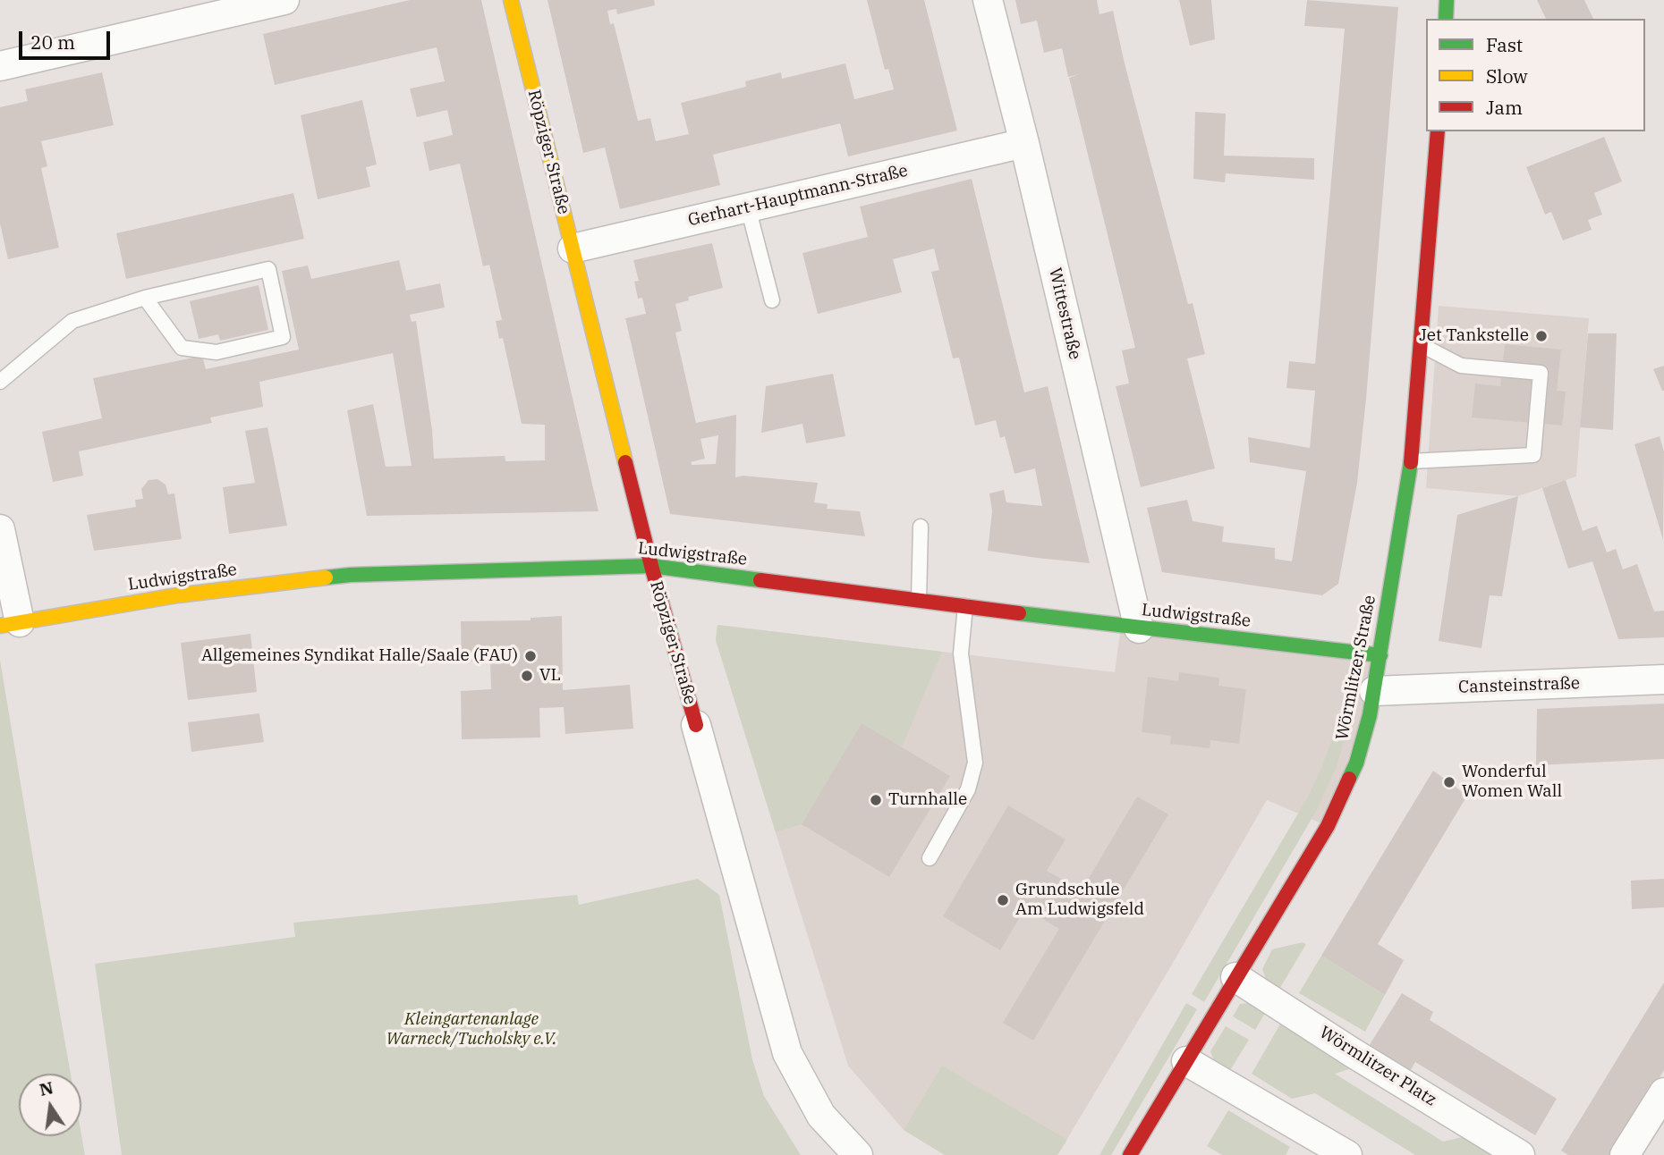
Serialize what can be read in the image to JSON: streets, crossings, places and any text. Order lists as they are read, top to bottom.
{
  "streets": {
    "street": [
      "Röpziger Straße",
      "Gerhart-Hauptmann-Straße",
      "Wittestraße",
      "Ludwigstraße",
      "Wörmlitzer Straße",
      "Cansteinstraße",
      "Wörmlitzer Platz"
    ]
  },
  "crossings": [
    ["Röpziger Straße", "Gerhart-Hauptmann-Straße"],
    ["Röpziger Straße", "Ludwigstraße"],
    ["Gerhart-Hauptmann-Straße", "Wittestraße"],
    ["Wittestraße", "Ludwigstraße"],
    ["Ludwigstraße", "Wörmlitzer Straße"],
    ["Wörmlitzer Straße", "Cansteinstraße"],
    ["Wörmlitzer Straße", "Wörmlitzer Platz"]
  ],
  "parks": ["Kleingartenanlage Warneck/Tucholsky e.V."],
  "places": [
    "Jet Tankstelle",
    "Allgemeines Syndikat Halle/Saale (FAU)",
    "VL",
    "Wonderful Women Wall",
    "Turnhalle",
    "Grundschule Am Ludwigsfeld"
  ],
  "legend": ["Fast", "Slow", "Jam"],
  "scale_bar": "20 m",
  "north": "top"
}
